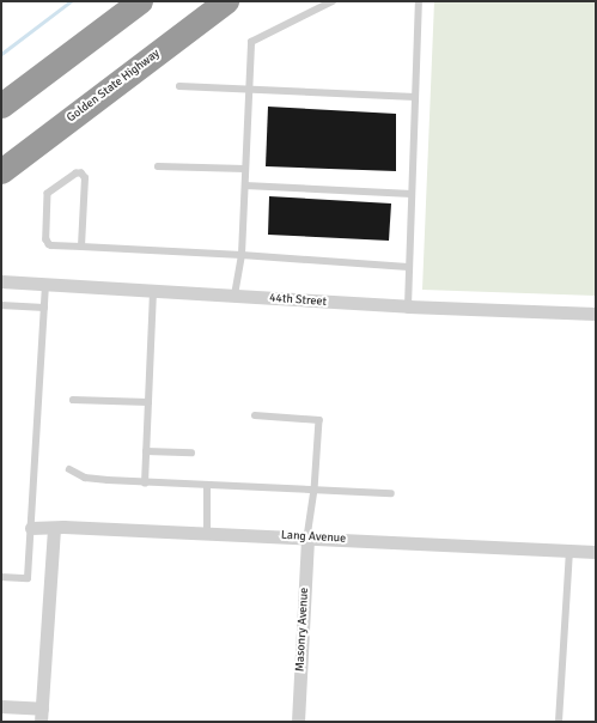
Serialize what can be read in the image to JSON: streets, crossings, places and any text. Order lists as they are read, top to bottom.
{
  "streets": {
    "highway": ["Golden State Highway"],
    "street": ["44th Street", "Lang Avenue", "Masonry Avenue"]
  },
  "crossings": [
    ["Lang Avenue", "Masonry Avenue"]
  ]
}
